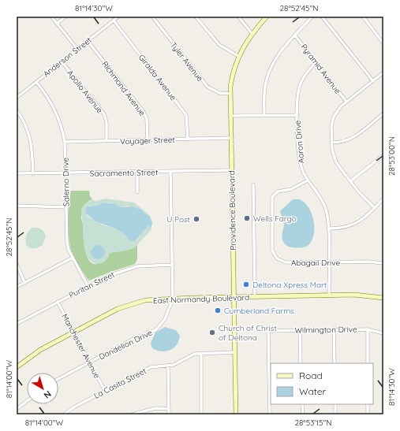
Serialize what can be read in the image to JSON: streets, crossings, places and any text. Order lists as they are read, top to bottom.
{
  "streets": {
    "main road": ["Providence Boulevard", "East Normandy Boulevard"],
    "street": [
      "Anderson Street",
      "Tyler Avenue",
      "Pyramid Avenue",
      "Giralda Avenue",
      "Richmond Avenue",
      "Apollo Avenue",
      "Voyager Street",
      "Aaron Drive",
      "Sacramento Street",
      "Salerno Drive",
      "Abagail Drive",
      "Puritan Street",
      "Wilmington Drive",
      "Dandelion Drive",
      "Manchester Avenue",
      "La Casita Street"
    ]
  },
  "crossings": [
    ["Anderson Street", "Giralda Avenue"],
    ["Anderson Street", "Richmond Avenue"],
    ["Anderson Street", "Apollo Avenue"],
    ["Anderson Street", "Salerno Drive"],
    ["Tyler Avenue", "Providence Boulevard"],
    ["Pyramid Avenue", "Aaron Drive"],
    ["Giralda Avenue", "Voyager Street"],
    ["Richmond Avenue", "Voyager Street"],
    ["Apollo Avenue", "Voyager Street"],
    ["Voyager Street", "Salerno Drive"],
    ["Voyager Street", "Providence Boulevard"],
    ["Aaron Drive", "Abagail Drive"],
    ["Aaron Drive", "East Normandy Boulevard"],
    ["Sacramento Street", "Salerno Drive"],
    ["Sacramento Street", "Providence Boulevard"],
    ["Sacramento Street", "Dandelion Drive"],
    ["Salerno Drive", "Puritan Street"],
    ["Providence Boulevard", "East Normandy Boulevard"],
    ["Providence Boulevard", "La Casita Street"],
    ["Puritan Street", "Dandelion Drive"],
    ["Puritan Street", "Manchester Avenue"],
    ["East Normandy Boulevard", "Dandelion Drive"],
    ["East Normandy Boulevard", "Manchester Avenue"],
    ["Dandelion Drive", "Manchester Avenue"],
    ["Manchester Avenue", "La Casita Street"]
  ],
  "places": [
    "Wells Fargo",
    "U Post",
    "Deltona Xpress Mart",
    "Cumberland Farms",
    "Church of Christ of Deltona"
  ],
  "legend": ["Road", "Water"],
  "north": "bottom right",
  "coordinates": [
    "81°14'30\"W",
    "28°52'45\"N",
    "28°53'00\"N",
    "81°14'00\"W",
    "28°53'15\"N"
  ]
}
